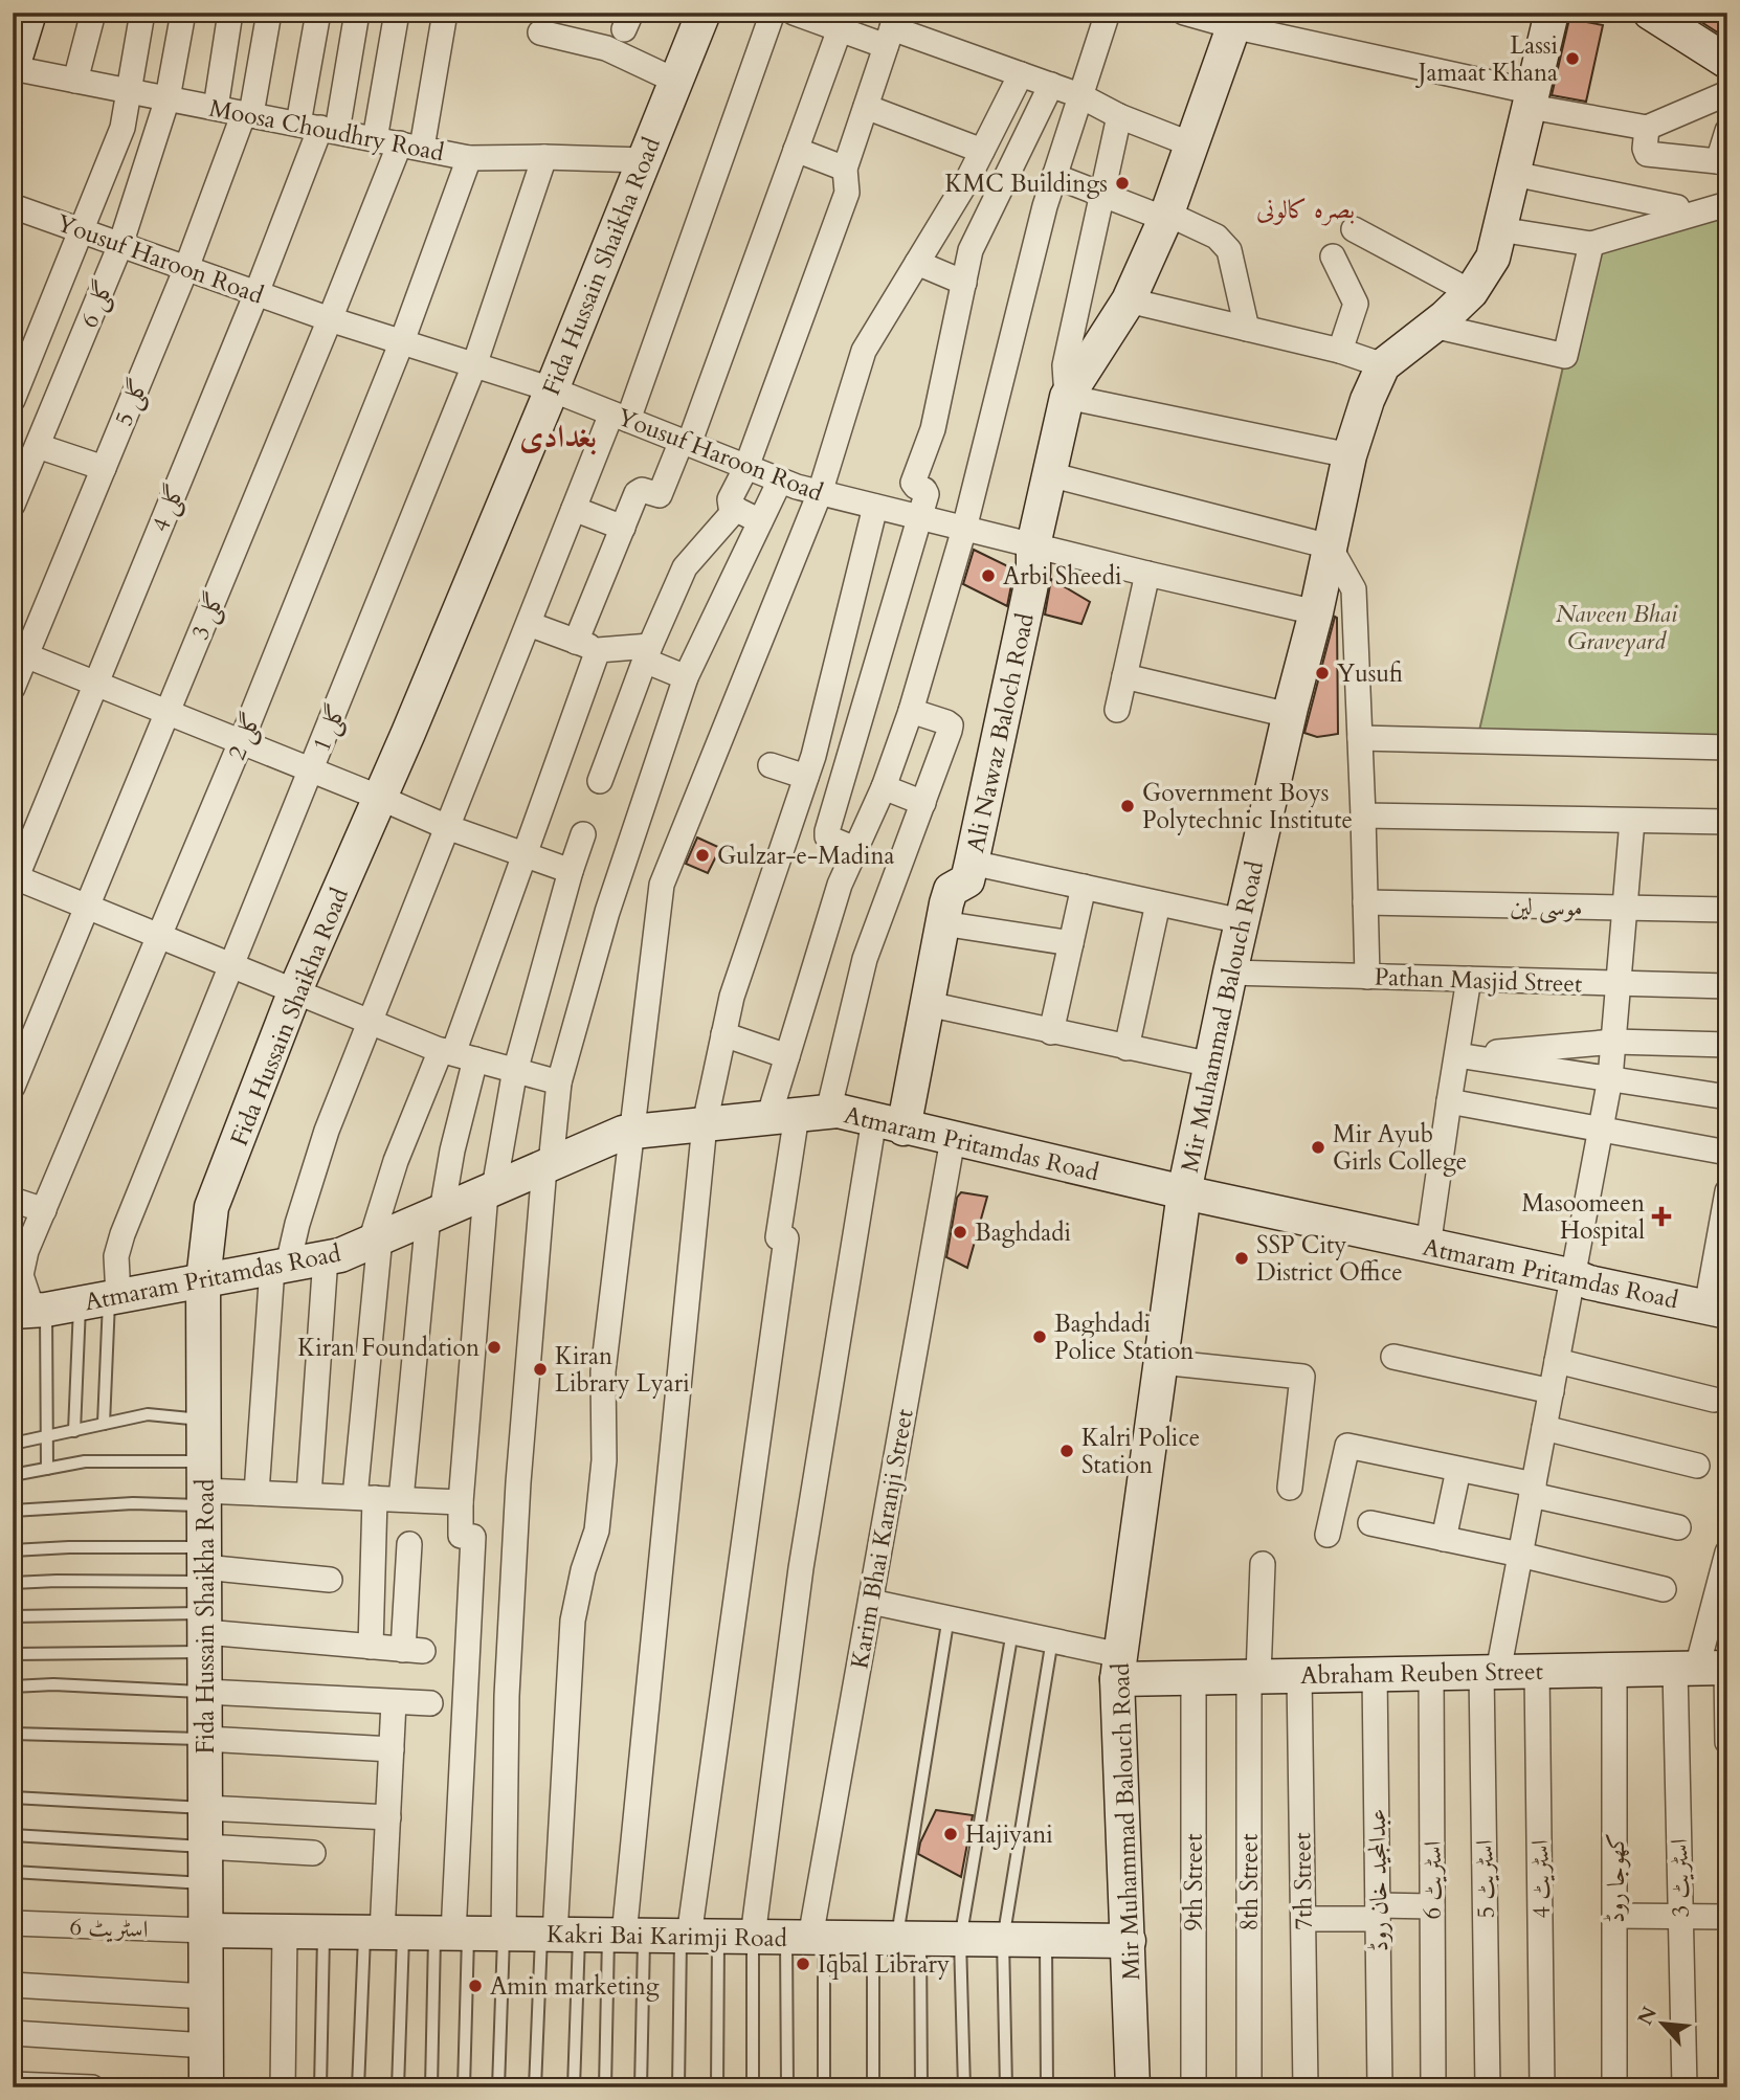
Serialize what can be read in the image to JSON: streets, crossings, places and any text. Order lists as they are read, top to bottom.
{
  "streets": {
    "street": [
      "Moosa Choudhry Road",
      "Yousuf Haroon Road",
      "Fida Hussain Shaikha Road",
      "گلی 6",
      "گلی 5",
      "گلی 4",
      "گلی 3",
      "گلی 1",
      "Ali Nawaz Baloch Road",
      "گلی 2",
      "موسی لین",
      "Pathan Masjid Street",
      "Mir Muhammad Balouch Road",
      "Atmaram Pritamdas Road",
      "Karim Bhai Karanji Street",
      "Abraham Reuben Street",
      "کھوجا روڈ",
      "اسٹریٹ 3",
      "اسٹریٹ 5",
      "اسٹریٹ 4",
      "عبدالمجید خان روڈ",
      "اسٹریٹ 6",
      "7th Street",
      "9th Street",
      "8th Street",
      "Kakri Bai Karimji Road"
    ]
  },
  "crossings": [
    ["Moosa Choudhry Road", "Fida Hussain Shaikha Road"],
    ["Moosa Choudhry Road", "گلی 6"],
    ["Moosa Choudhry Road", "گلی 5"],
    ["Moosa Choudhry Road", "گلی 4"],
    ["Moosa Choudhry Road", "گلی 3"],
    ["Moosa Choudhry Road", "گلی 1"],
    ["Moosa Choudhry Road", "گلی 2"],
    ["Yousuf Haroon Road", "Fida Hussain Shaikha Road"],
    ["Yousuf Haroon Road", "گلی 6"],
    ["Yousuf Haroon Road", "گلی 5"],
    ["Yousuf Haroon Road", "گلی 4"],
    ["Yousuf Haroon Road", "گلی 3"],
    ["Yousuf Haroon Road", "گلی 1"],
    ["Yousuf Haroon Road", "Ali Nawaz Baloch Road"],
    ["Yousuf Haroon Road", "گلی 2"],
    ["Yousuf Haroon Road", "Mir Muhammad Balouch Road"],
    ["Fida Hussain Shaikha Road", "Atmaram Pritamdas Road"],
    ["Fida Hussain Shaikha Road", "اسٹریٹ 6"],
    ["Fida Hussain Shaikha Road", "Kakri Bai Karimji Road"],
    ["گلی 1", "Atmaram Pritamdas Road"],
    ["Ali Nawaz Baloch Road", "Atmaram Pritamdas Road"],
    ["گلی 2", "Atmaram Pritamdas Road"],
    ["موسی لین", "اسٹریٹ 5"],
    ["Pathan Masjid Street", "Mir Muhammad Balouch Road"],
    ["Pathan Masjid Street", "اسٹریٹ 5"],
    ["Mir Muhammad Balouch Road", "Atmaram Pritamdas Road"],
    ["Mir Muhammad Balouch Road", "Abraham Reuben Street"],
    ["Mir Muhammad Balouch Road", "Kakri Bai Karimji Road"],
    ["Atmaram Pritamdas Road", "Karim Bhai Karanji Street"],
    ["Atmaram Pritamdas Road", "اسٹریٹ 5"],
    ["Karim Bhai Karanji Street", "Kakri Bai Karimji Road"],
    ["Abraham Reuben Street", "کھوجا روڈ"],
    ["Abraham Reuben Street", "اسٹریٹ 3"],
    ["Abraham Reuben Street", "اسٹریٹ 5"],
    ["Abraham Reuben Street", "اسٹریٹ 4"],
    ["Abraham Reuben Street", "عبدالمجید خان روڈ"],
    ["Abraham Reuben Street", "اسٹریٹ 6"],
    ["Abraham Reuben Street", "7th Street"],
    ["Abraham Reuben Street", "9th Street"],
    ["Abraham Reuben Street", "8th Street"],
    ["اسٹریٹ 6", "Kakri Bai Karimji Road"]
  ],
  "districts": ["بصرہ کالونی", "بغدادی"],
  "parks": ["Naveen Bhai Graveyard"],
  "places": {
    "other": [
      "Lassi Jamaat Khana",
      "KMC Buildings",
      "Arbi Sheedi",
      "Yusufi",
      "Government Boys Polytechnic Institute",
      "Gulzar-e-Madina",
      "Mir Ayub Girls College",
      "Baghdadi",
      "SSP City District Office",
      "Baghdadi Police Station",
      "Kiran Foundation",
      "Kiran Library Lyari",
      "Kalri Police Station",
      "Hajiyani",
      "Iqbal Library",
      "Amin marketing"
    ],
    "health": ["Masoomeen Hospital"]
  },
  "north": "top left"
}
